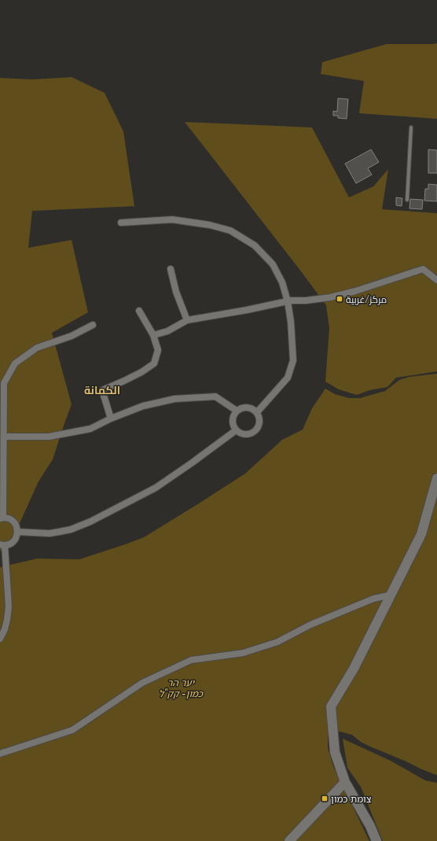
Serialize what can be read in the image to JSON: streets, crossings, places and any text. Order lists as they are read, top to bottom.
{
  "districts": ["الكمانة"],
  "parks": ["יער הר כמון- קק\"ל"],
  "places": {
    "transit": ["مركز/غربية", "צומת כמון"]
  }
}
